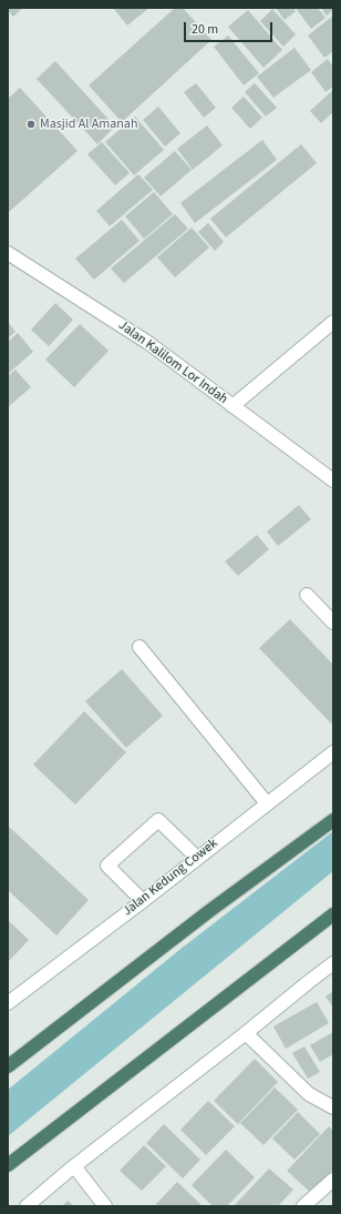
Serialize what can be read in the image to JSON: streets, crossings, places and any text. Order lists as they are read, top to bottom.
{
  "streets": {
    "main road": ["Jalan Kalilom Lor Indah", "Jalan Kedung Cowek"]
  },
  "places": ["Masjid Al Amanah"],
  "scale_bar": "20 m"
}
